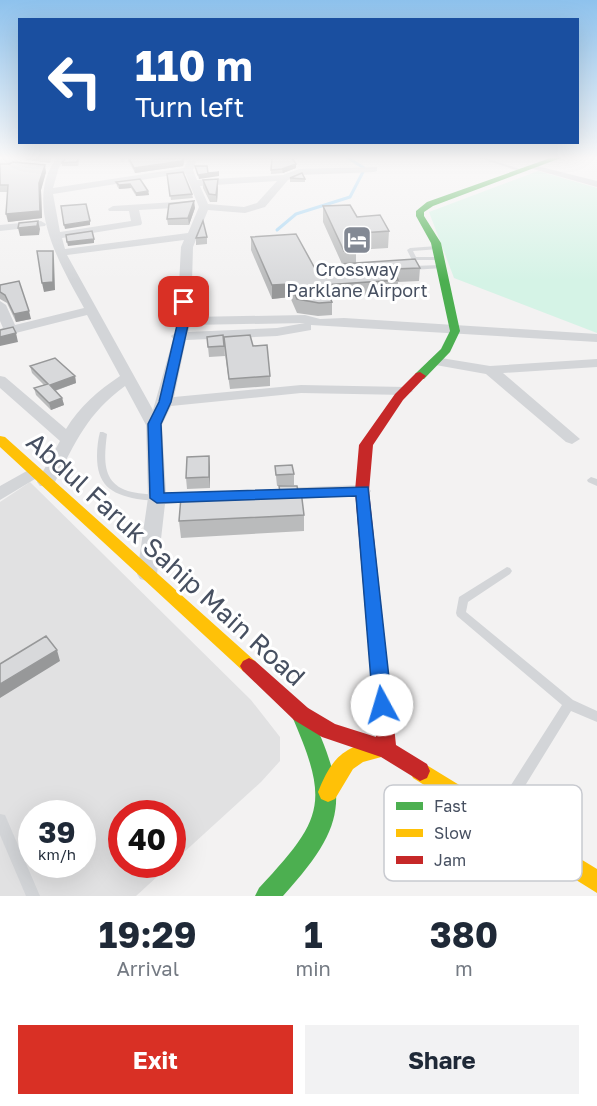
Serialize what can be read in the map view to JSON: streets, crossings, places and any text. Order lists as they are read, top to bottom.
{
  "streets": {
    "street": ["Abdul Faruk Sahip Main Road"]
  },
  "places": {
    "hotel": ["Crossway Parklane Airport"]
  },
  "legend": ["Fast", "Slow", "Jam"],
  "page": {
    "turn": ["110 m", "Turn left"],
    "speed": "39 km/h",
    "limit": "40",
    "eta": [
      "19:29",
      "Arrival",
      "1",
      "min",
      "380",
      "m"
    ],
    "buttons": ["Exit", "Share"]
  }
}
